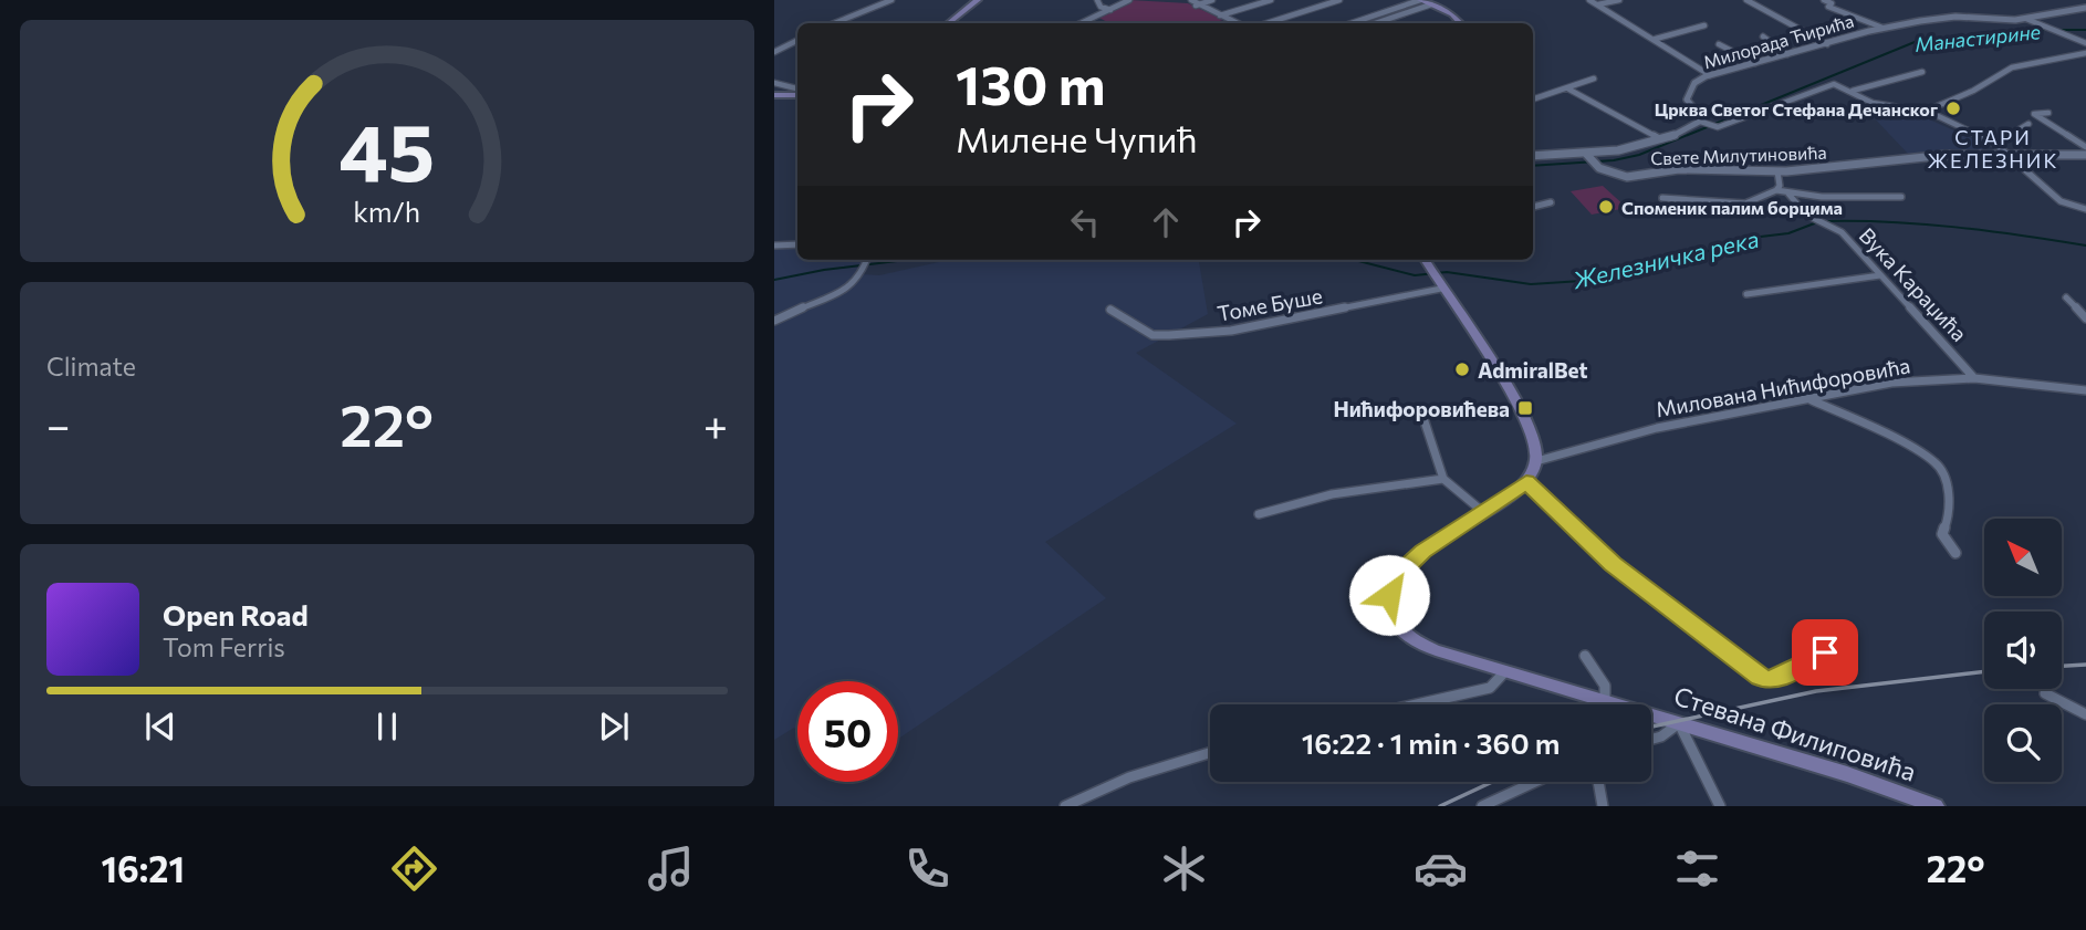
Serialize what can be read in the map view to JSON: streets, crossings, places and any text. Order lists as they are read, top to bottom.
{
  "streets": {
    "main road": ["Стевана Филиповића"],
    "street": [
      "Милорада Ћирића",
      "Свете Милутиновића",
      "Вука Караџића",
      "Томе Буше",
      "Милована Нићифоровића"
    ]
  },
  "crossings": [
    ["Вука Караџића", "Милована Нићифоровића"],
    ["Милована Нићифоровића", "Стевана Филиповића"]
  ],
  "districts": ["СТАРИ ЖЕЛЕЗНИК"],
  "water": ["Манастирине", "Железничка река"],
  "places": {
    "other": ["Црква Светог Стефана Дечанског", "Споменик палим борцима", "AdmiralBet"],
    "transit": ["Нићифоровићева"]
  },
  "north": "top left",
  "page": {
    "turn": ["130 m", "Милене Чупић"],
    "tile": "Climate",
    "heat": ["−", "22°", "+"],
    "song": ["Open Road", "Tom Ferris"],
    "limit": "50",
    "trip": "16:22 · 1 min · 360 m",
    "tabs": ["16:21", "22°"],
    "gauge": ["45", "km/h"]
  }
}
